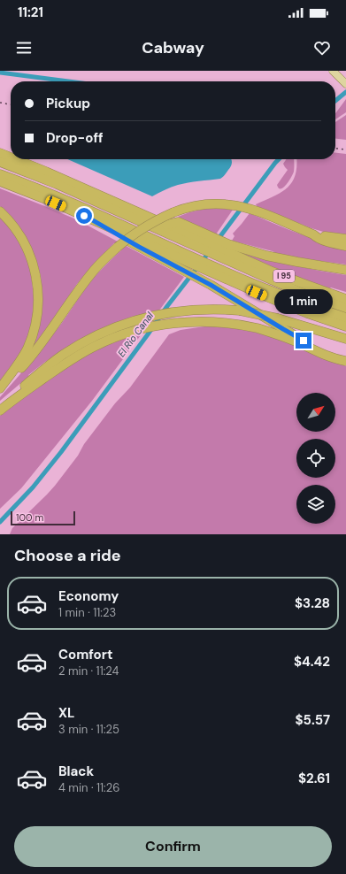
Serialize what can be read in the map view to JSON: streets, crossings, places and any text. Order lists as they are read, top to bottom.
{
  "streets": {
    "highway": ["I 95"]
  },
  "water": ["El Rio Canal"],
  "scale_bar": "100 m",
  "north": "top right",
  "page": {
    "status": "11:21",
    "header": "Cabway",
    "banner": ["Pickup", "Drop-off"],
    "bubble": "1 min",
    "scale": "100 m",
    "heading": "Choose a ride",
    "list": [
      {
        "name": "Economy",
        "note": "1 min · 11:23",
        "value": "$3.28"
      },
      {
        "name": "Comfort",
        "note": "2 min · 11:24",
        "value": "$4.42"
      },
      {
        "name": "XL",
        "note": "3 min · 11:25",
        "value": "$5.57"
      },
      {
        "name": "Black",
        "note": "4 min · 11:26",
        "value": "$2.61"
      }
    ],
    "buttons": "Confirm"
  }
}
